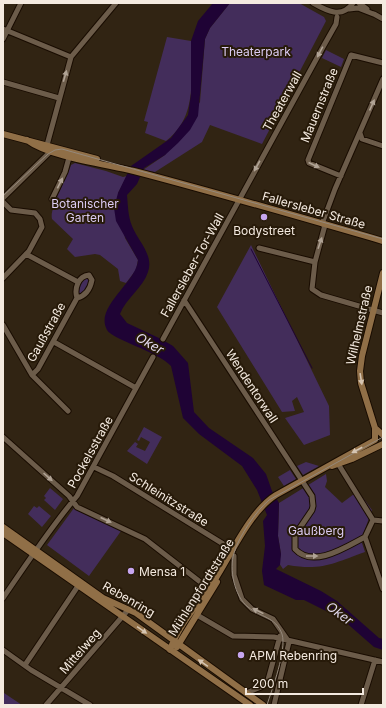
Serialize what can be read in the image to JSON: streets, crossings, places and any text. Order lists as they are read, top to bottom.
{
  "streets": {
    "main road": [
      "Fallersleber Straße",
      "Wilhelmstraße",
      "Mühlenpfordtstraße",
      "Rebenring"
    ],
    "street": [
      "Theaterwall",
      "Mauernstraße",
      "Fallersleber-Tor-Wall",
      "Gaußstraße",
      "Wendentorwall",
      "Pockelsstraße",
      "Schleinitzstraße",
      "Mittelweg"
    ]
  },
  "crossings": [
    ["Theaterwall", "Fallersleber Straße"],
    ["Theaterwall", "Fallersleber-Tor-Wall"],
    ["Fallersleber Straße", "Fallersleber-Tor-Wall"],
    ["Fallersleber-Tor-Wall", "Wendentorwall"],
    ["Wendentorwall", "Mühlenpfordtstraße"],
    ["Pockelsstraße", "Schleinitzstraße"],
    ["Pockelsstraße", "Rebenring"],
    ["Schleinitzstraße", "Mühlenpfordtstraße"],
    ["Mühlenpfordtstraße", "Rebenring"],
    ["Rebenring", "Mittelweg"]
  ],
  "one_way": ["Theaterwall", "Wilhelmstraße"],
  "water": ["Oker"],
  "parks": ["Theaterpark", "Botanischer Garten", "Gaußberg"],
  "places": ["Bodystreet", "Mensa 1", "APM Rebenring"],
  "scale_bar": "200 m"
}
